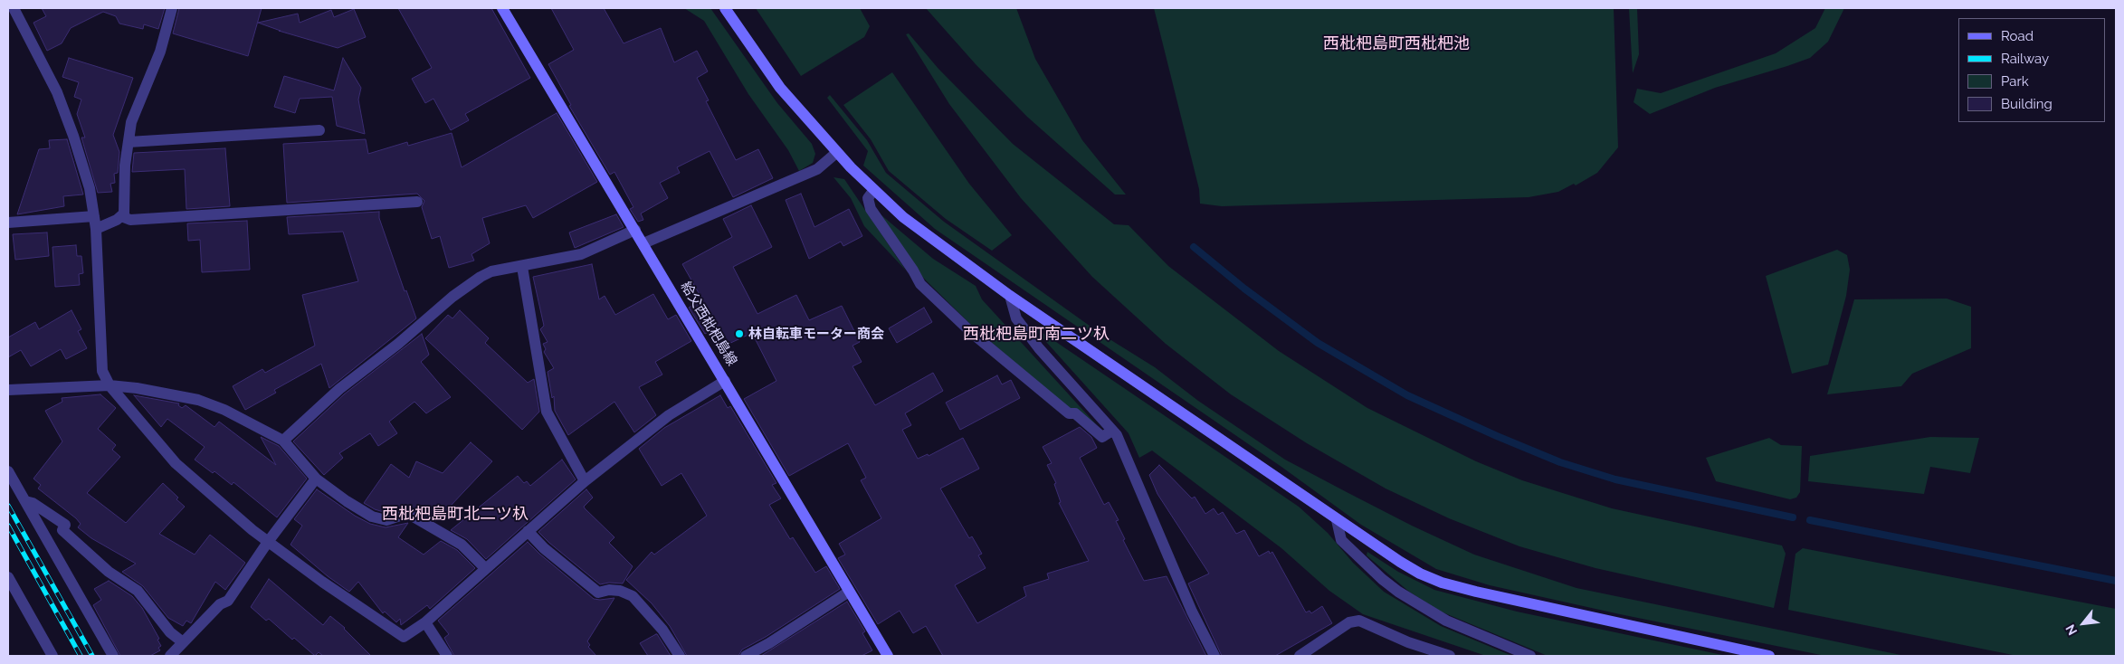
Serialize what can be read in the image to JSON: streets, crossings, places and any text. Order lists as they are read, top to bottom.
{
  "streets": {
    "street": ["給父西枇杷島線"]
  },
  "districts": ["西枇杷島町西枇杷池", "西枇杷島町南二ツ杁", "西枇杷島町北二ツ杁"],
  "places": ["林自転車モーター商会"],
  "legend": [
    "Road",
    "Railway",
    "Park",
    "Building"
  ],
  "north": "bottom left"
}
